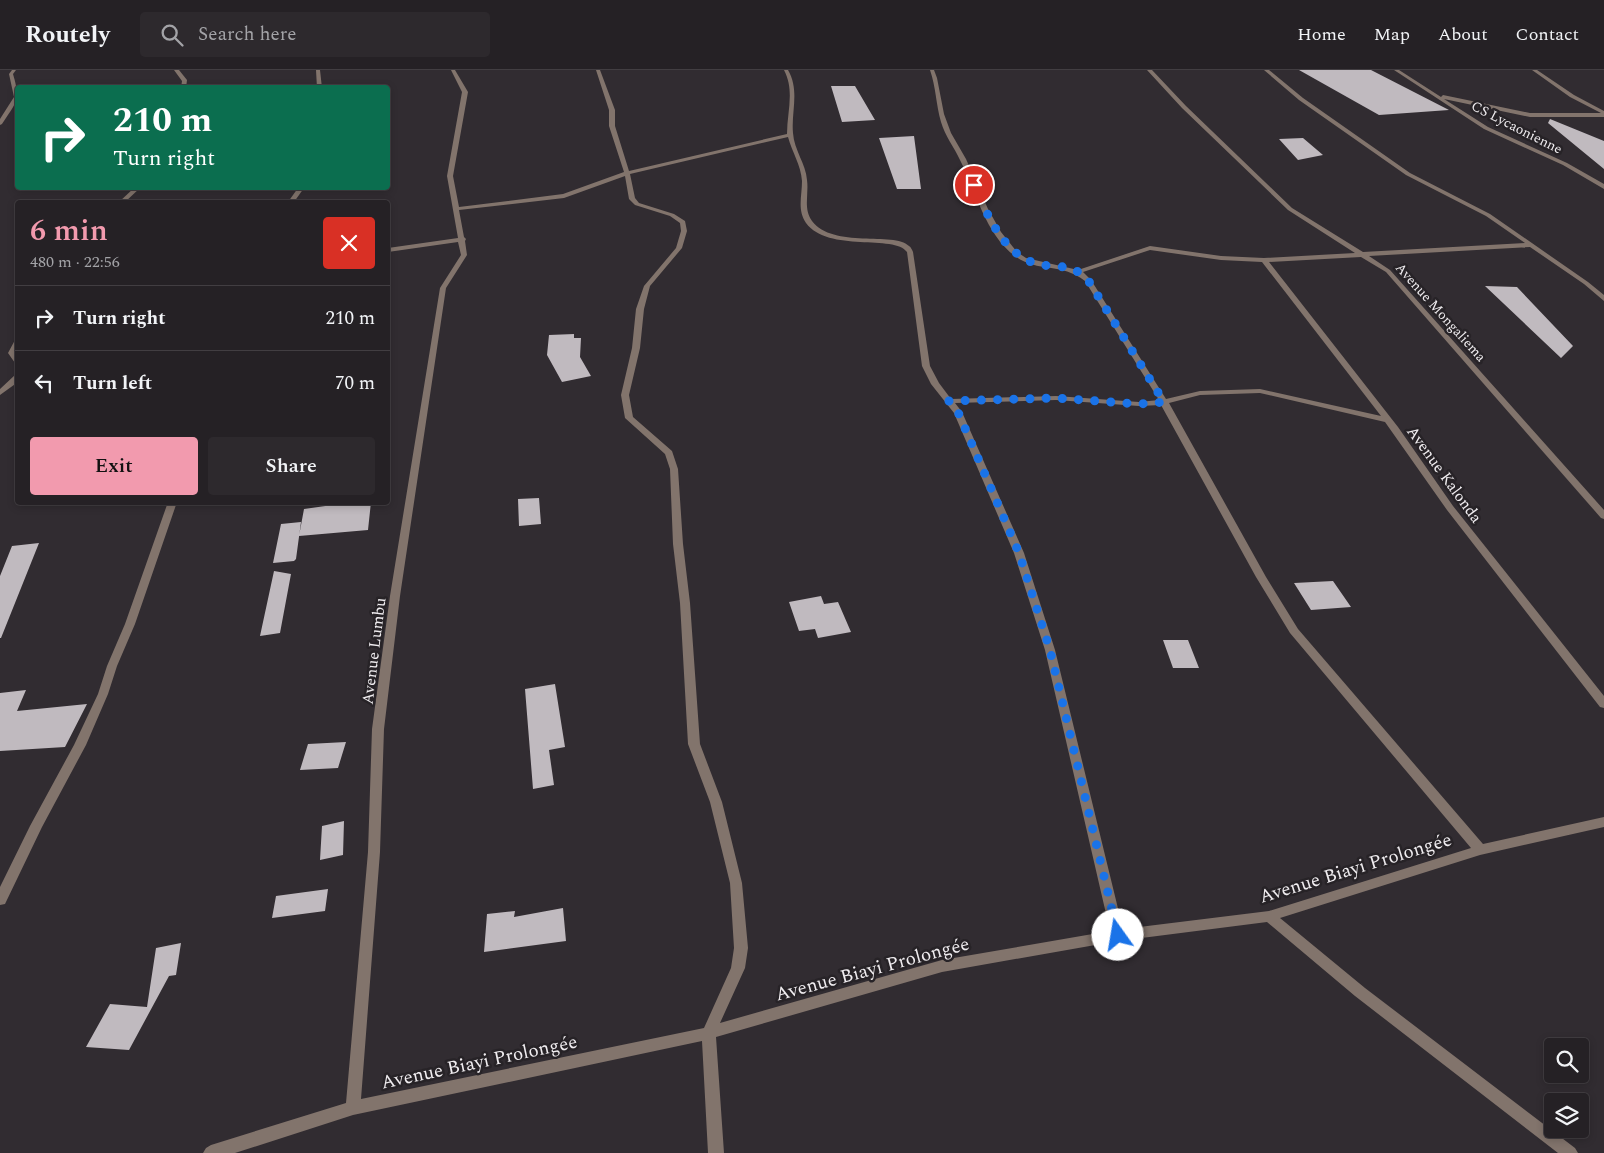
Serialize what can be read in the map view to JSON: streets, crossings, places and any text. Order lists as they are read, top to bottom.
{
  "streets": {
    "street": [
      "CS Lycaonienne",
      "Avenue Mongaliema",
      "Avenue Kalonda",
      "Avenue Lumbu",
      "Avenue Biayi Prolongée"
    ]
  },
  "crossings": [
    ["Avenue Lumbu", "Avenue Biayi Prolongée"]
  ],
  "page": {
    "header": "Routely",
    "search": "Search here",
    "nav": [
      "Home",
      "Map",
      "About",
      "Contact"
    ],
    "turn": ["210 m", "Turn right"],
    "heading": ["6 min", "480 m · 22:56"],
    "list": [
      {
        "name": "Turn right",
        "value": "210 m"
      },
      {
        "name": "Turn left",
        "value": "70 m"
      }
    ],
    "buttons": ["Exit", "Share"]
  }
}
